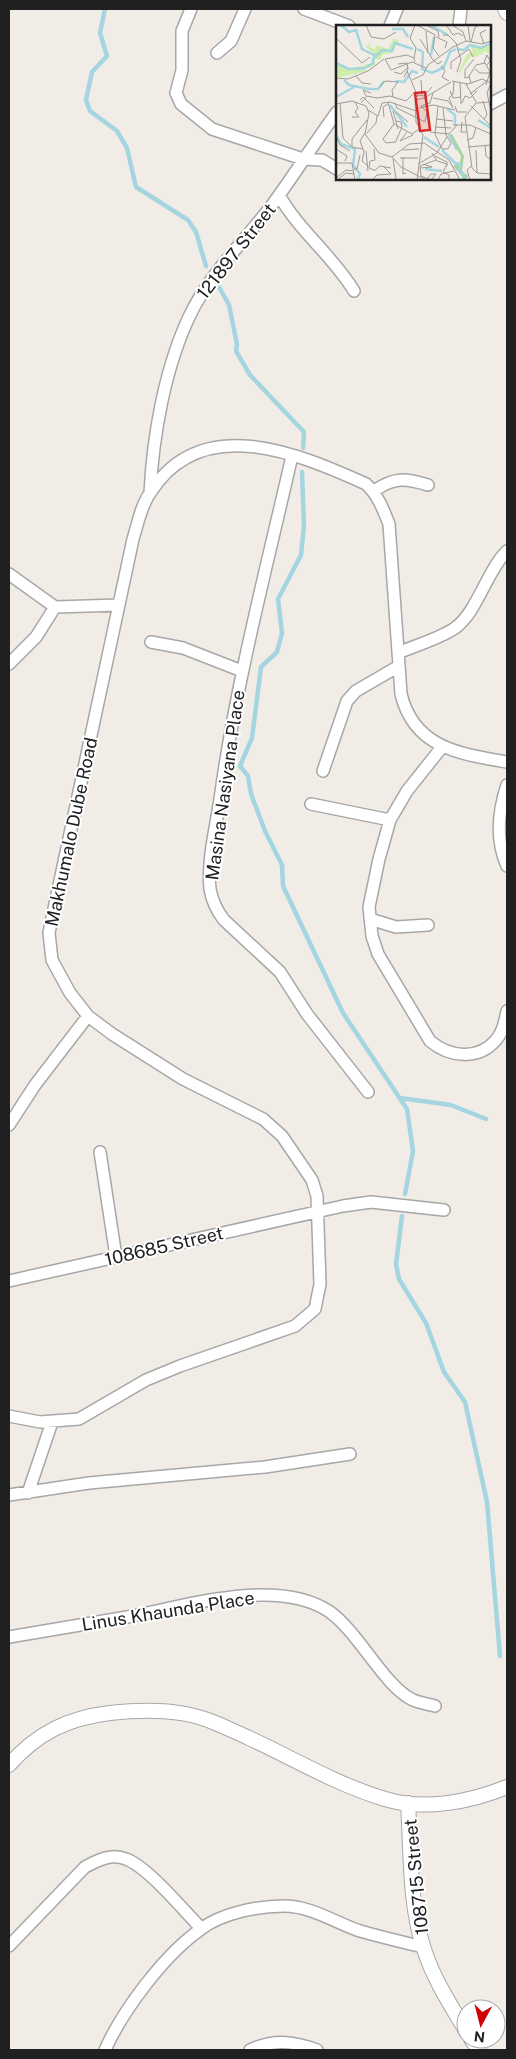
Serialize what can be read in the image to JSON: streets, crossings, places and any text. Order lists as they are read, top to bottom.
{
  "streets": {
    "street": [
      "121897 Street",
      "Masina Nasiyana Place",
      "Makhumalo Dube Road",
      "108685 Street",
      "Linus Khaunda Place",
      "108715 Street"
    ]
  },
  "crossings": [
    ["121897 Street", "Makhumalo Dube Road"],
    ["Masina Nasiyana Place", "Makhumalo Dube Road"],
    ["Makhumalo Dube Road", "108685 Street"]
  ],
  "north": "bottom"
}
